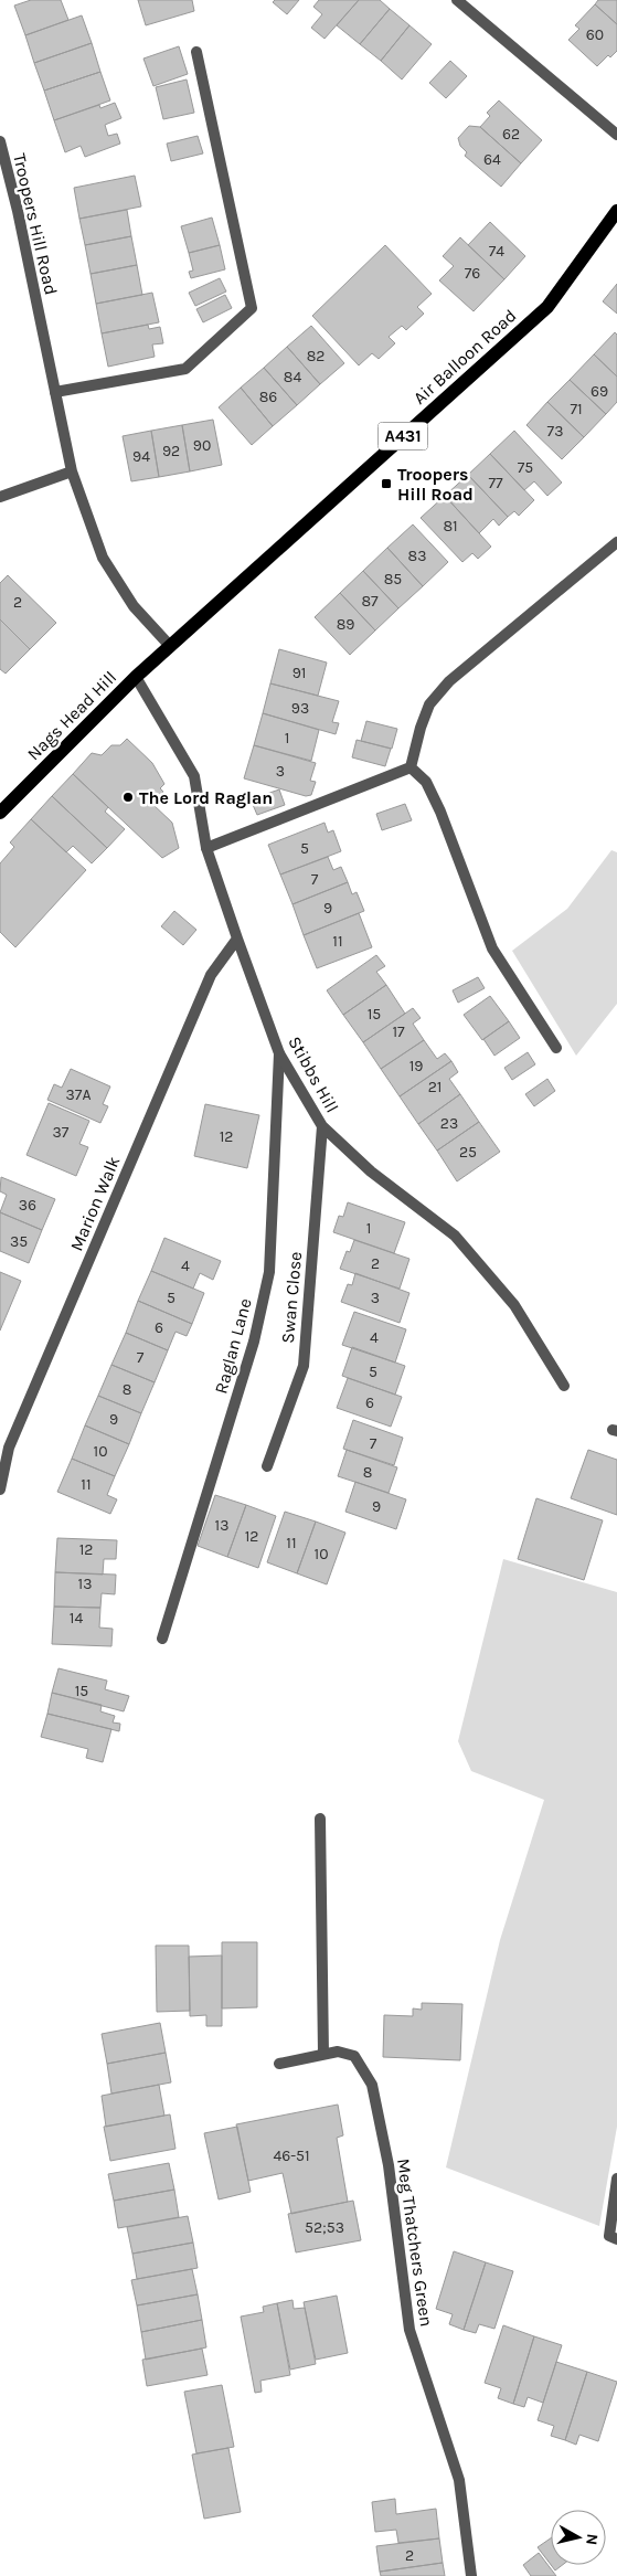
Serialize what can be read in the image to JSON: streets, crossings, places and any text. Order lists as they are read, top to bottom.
{
  "streets": {
    "main road": ["Air Balloon Road", "A431", "Nags Head Hill"],
    "street": [
      "Troopers Hill Road",
      "Stibbs Hill",
      "Marion Walk",
      "Swan Close",
      "Raglan Lane",
      "Meg Thatchers Green"
    ]
  },
  "crossings": [
    ["Troopers Hill Road", "Air Balloon Road"],
    ["Troopers Hill Road", "Nags Head Hill"],
    ["Air Balloon Road", "Nags Head Hill"],
    ["Nags Head Hill", "Stibbs Hill"],
    ["Stibbs Hill", "Marion Walk"],
    ["Stibbs Hill", "Swan Close"],
    ["Stibbs Hill", "Raglan Lane"]
  ],
  "places": {
    "transit": ["Troopers Hill Road"],
    "other": ["The Lord Raglan"]
  },
  "house_numbers": [
    "60",
    "62",
    "64",
    "74",
    "76",
    "82",
    "84",
    "69",
    "86",
    "71",
    "73",
    "90",
    "92",
    "94",
    "75",
    "77",
    "81",
    "83",
    "85",
    "87",
    "2",
    "89",
    "91",
    "93",
    "1",
    "3",
    "5",
    "7",
    "9",
    "11",
    "15",
    "17",
    "19",
    "21",
    "37A",
    "23",
    "37",
    "12",
    "25",
    "36",
    "1",
    "35",
    "2",
    "4",
    "5",
    "3",
    "6",
    "4",
    "7",
    "5",
    "8",
    "6",
    "9",
    "7",
    "10",
    "8",
    "11",
    "9",
    "13",
    "12",
    "11",
    "12",
    "10",
    "13",
    "14",
    "15",
    "46-51",
    "52;53",
    "2"
  ],
  "north": "right"
}
